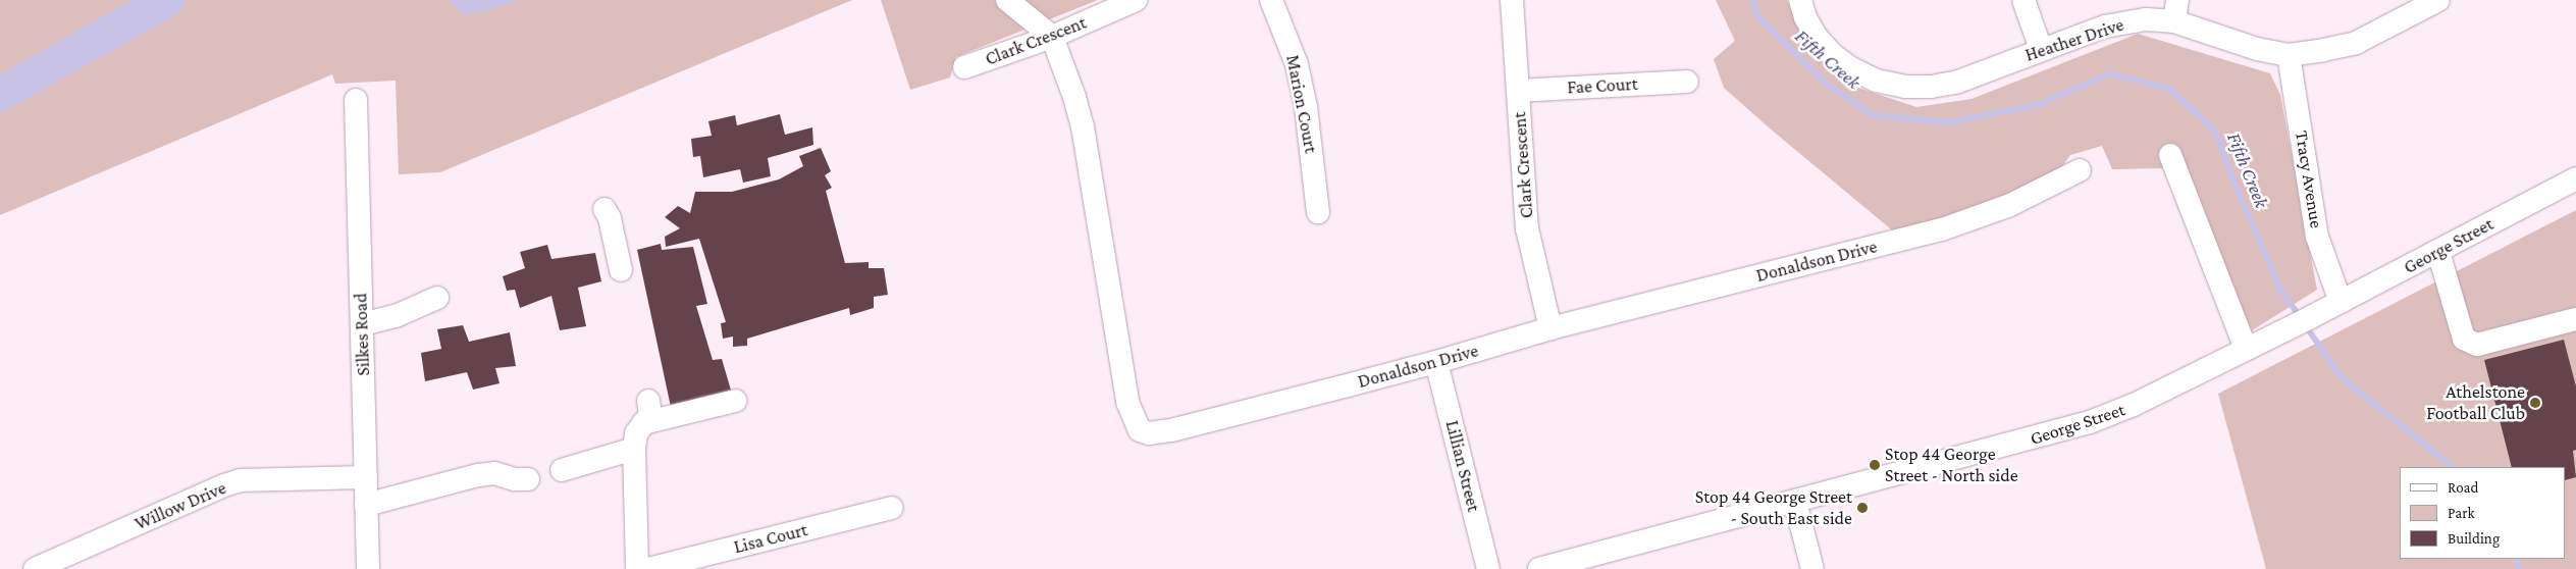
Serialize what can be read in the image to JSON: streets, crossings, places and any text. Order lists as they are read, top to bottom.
{
  "streets": {
    "street": [
      "Heather Drive",
      "Clark Crescent",
      "Fae Court",
      "Marion Court",
      "Tracy Avenue",
      "George Street",
      "Donaldson Drive",
      "Silkes Road",
      "Lillian Street",
      "Willow Drive",
      "Lisa Court"
    ]
  },
  "crossings": [
    ["Heather Drive", "Tracy Avenue"],
    ["Clark Crescent", "Fae Court"],
    ["Clark Crescent", "Donaldson Drive"],
    ["Tracy Avenue", "George Street"],
    ["Donaldson Drive", "Lillian Street"],
    ["Silkes Road", "Willow Drive"]
  ],
  "water": ["Fifth Creek"],
  "places": ["Athelstone Football Club", "Stop 44 George Street - North side", "Stop 44 George Street - South East side"],
  "legend": ["Road", "Park", "Building"]
}
